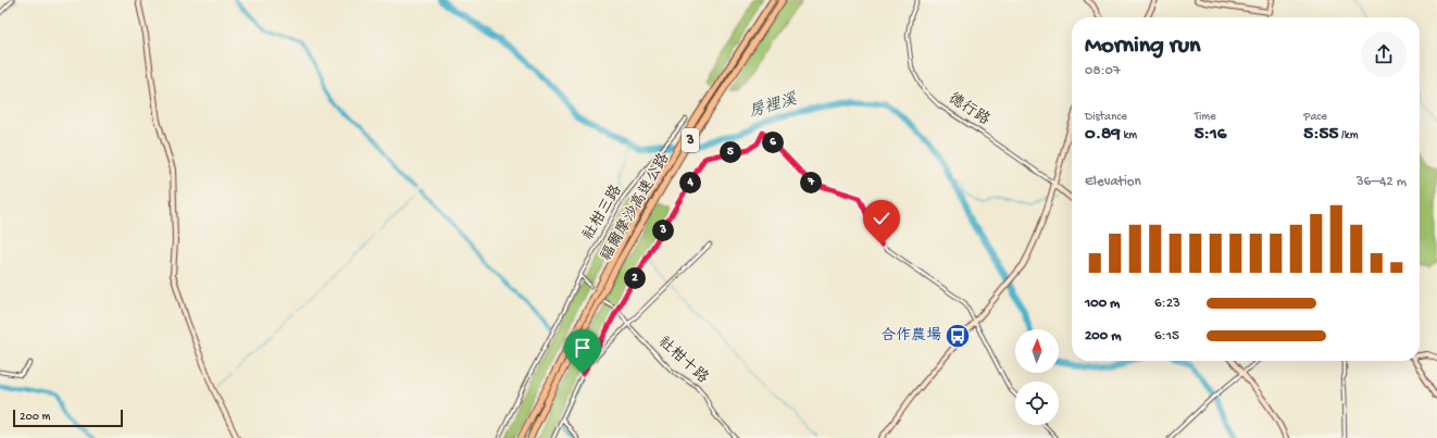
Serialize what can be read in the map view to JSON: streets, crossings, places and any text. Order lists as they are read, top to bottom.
{
  "streets": {
    "highway": ["3", "福爾摩沙高速公路"],
    "street": ["德行路", "社柑三路", "社柑十路"]
  },
  "water": ["房裡溪"],
  "places": {
    "bus stop": ["合作農場"]
  },
  "scale_bar": "200 m",
  "north": "top",
  "page": {
    "heading": ["Morning run", "08:07"],
    "stats": [
      ["Distance", "0.89 km"],
      ["Time", "5:16"],
      ["Pace", "5:55 /km"]
    ],
    "pins": [
      "6",
      "5",
      "4",
      "7",
      "3",
      "2"
    ],
    "chart": ["Elevation", "36–42 m"],
    "list": [
      {
        "name": "100 m",
        "note": "6:23"
      },
      {
        "name": "200 m",
        "note": "6:15"
      }
    ],
    "scale": "200 m"
  }
}
